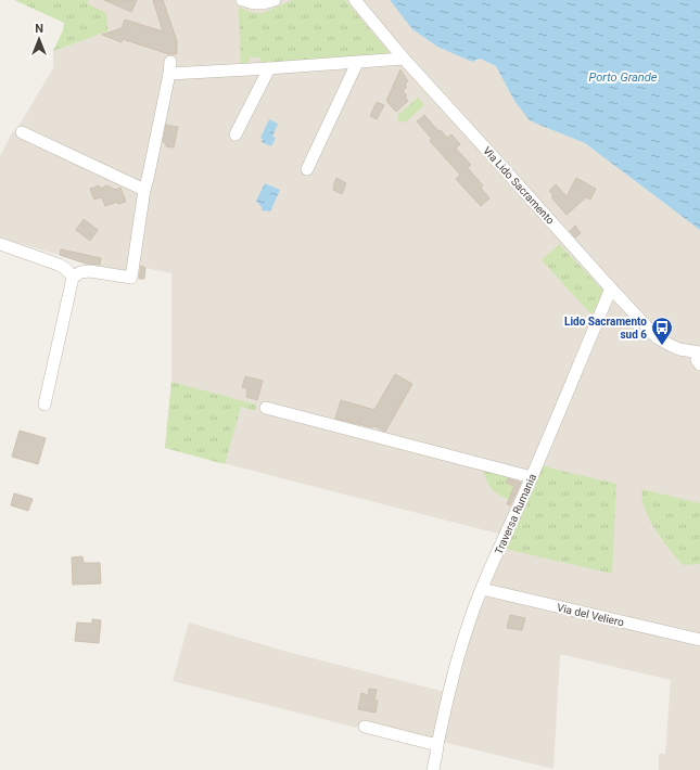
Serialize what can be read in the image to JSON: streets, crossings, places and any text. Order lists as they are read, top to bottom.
{
  "streets": {
    "street": ["Via Lido Sacramento", "Traversa Rumania", "Via del Veliero"]
  },
  "crossings": [
    ["Via Lido Sacramento", "Traversa Rumania"],
    ["Traversa Rumania", "Via del Veliero"]
  ],
  "water": ["Porto Grande"],
  "places": {
    "bus stop": ["Lido Sacramento sud 6"]
  },
  "north": "top"
}
